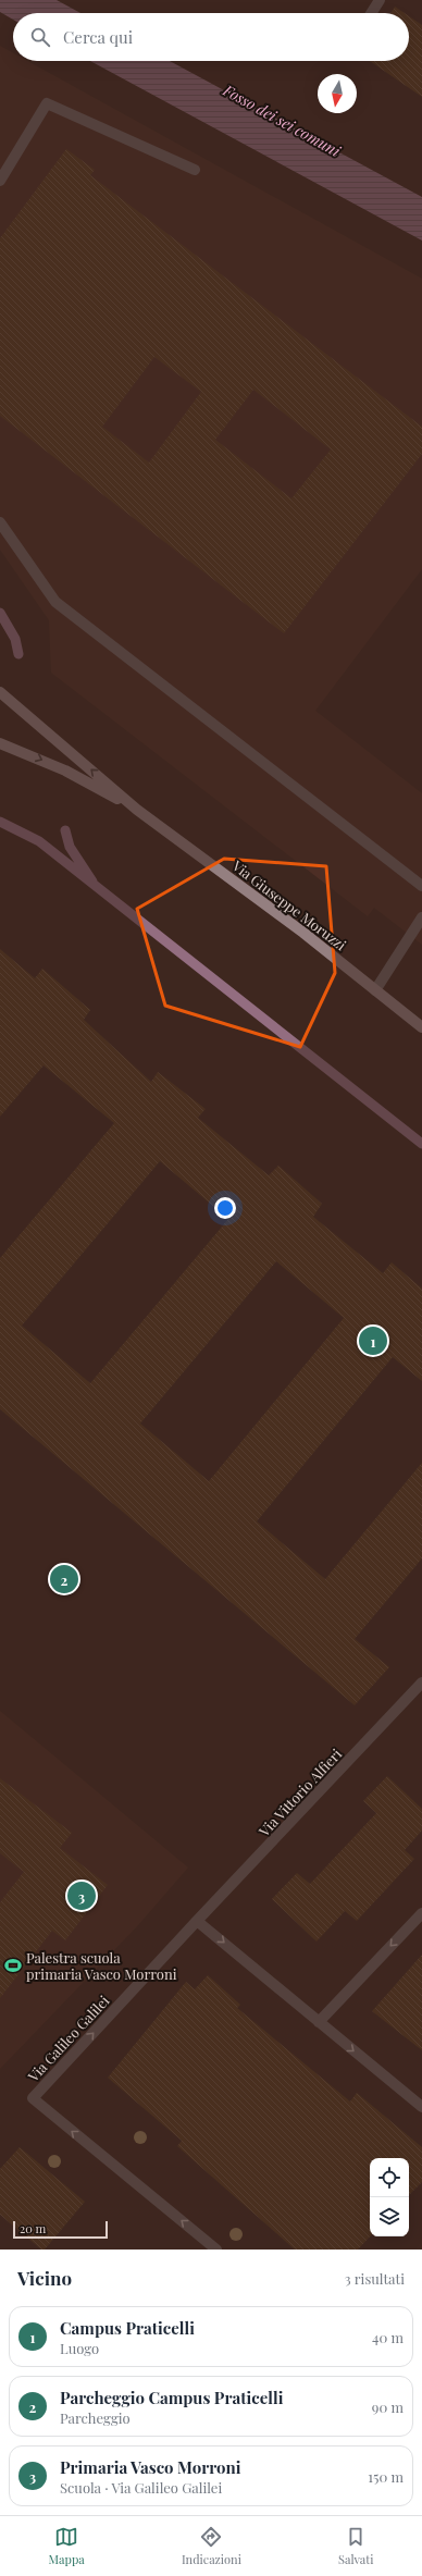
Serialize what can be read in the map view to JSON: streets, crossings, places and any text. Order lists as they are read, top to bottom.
{
  "streets": {
    "main road": ["Via Giuseppe Moruzzi"],
    "street": ["Via Vittorio Alfieri", "Via Galileo Galilei"]
  },
  "crossings": [
    ["Via Vittorio Alfieri", "Via Galileo Galilei"]
  ],
  "water": ["Fosso dei sei comuni"],
  "places": {
    "sports": ["Palestra scuola primaria Vasco Morroni"]
  },
  "scale_bar": "20 m",
  "north": "bottom",
  "page": {
    "search": "Cerca qui",
    "pins": ["1", "2", "3"],
    "scale": "20 m",
    "heading": ["Vicino", "3 risultati"],
    "list": [
      {
        "mark": "1",
        "name": "Campus Praticelli",
        "note": "Luogo",
        "value": "40 m"
      },
      {
        "mark": "2",
        "name": "Parcheggio Campus Praticelli",
        "note": "Parcheggio",
        "value": "90 m"
      },
      {
        "mark": "3",
        "name": "Primaria Vasco Morroni",
        "note": "Scuola · Via Galileo Galilei",
        "value": "150 m"
      }
    ],
    "nav": ["Mappa", "Indicazioni", "Salvati"]
  }
}
